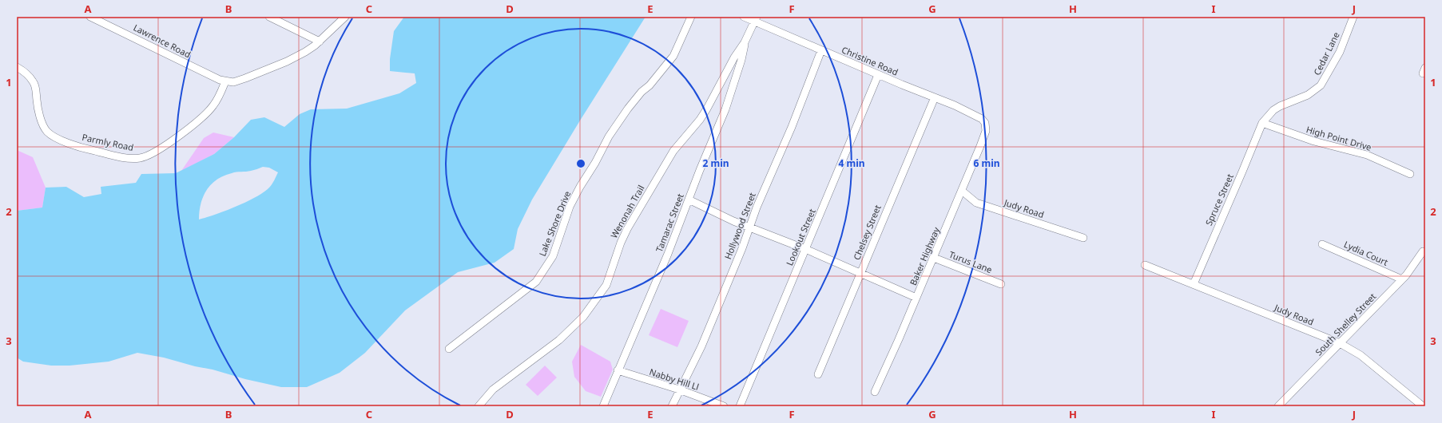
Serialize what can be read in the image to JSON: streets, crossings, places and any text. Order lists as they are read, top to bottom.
{
  "streets": {
    "street": [
      "Lawrence Road",
      "Cedar Lane",
      "Christine Road",
      "High Point Drive",
      "Parmly Road",
      "Spruce Street",
      "Judy Road",
      "Wenonah Trail",
      "Tamarac Street",
      "Lake Shore Drive",
      "Hollywood Street",
      "Chelsey Street",
      "Lookout Street",
      "Lydia Court",
      "Baker Highway",
      "Turus Lane",
      "South Shelley Street",
      "Nabby Hill Ll"
    ]
  },
  "crossings": [
    ["Lawrence Road", "Parmly Road"],
    ["Cedar Lane", "High Point Drive"],
    ["Cedar Lane", "Spruce Street"],
    ["Christine Road", "Wenonah Trail"],
    ["Christine Road", "Hollywood Street"],
    ["Christine Road", "Chelsey Street"],
    ["Christine Road", "Lookout Street"],
    ["Christine Road", "Baker Highway"],
    ["High Point Drive", "Spruce Street"],
    ["Spruce Street", "Judy Road"],
    ["Judy Road", "Baker Highway"],
    ["Judy Road", "South Shelley Street"],
    ["Wenonah Trail", "Tamarac Street"],
    ["Tamarac Street", "Nabby Hill Ll"],
    ["Hollywood Street", "Nabby Hill Ll"],
    ["Lydia Court", "South Shelley Street"],
    ["Baker Highway", "Turus Lane"]
  ],
  "grid": {
    "columns": [
      "A",
      "B",
      "C",
      "D",
      "E",
      "F",
      "G",
      "H",
      "I",
      "J"
    ],
    "rows": ["1", "2", "3"]
  },
  "rings": ["2 min", "4 min", "6 min"]
}
